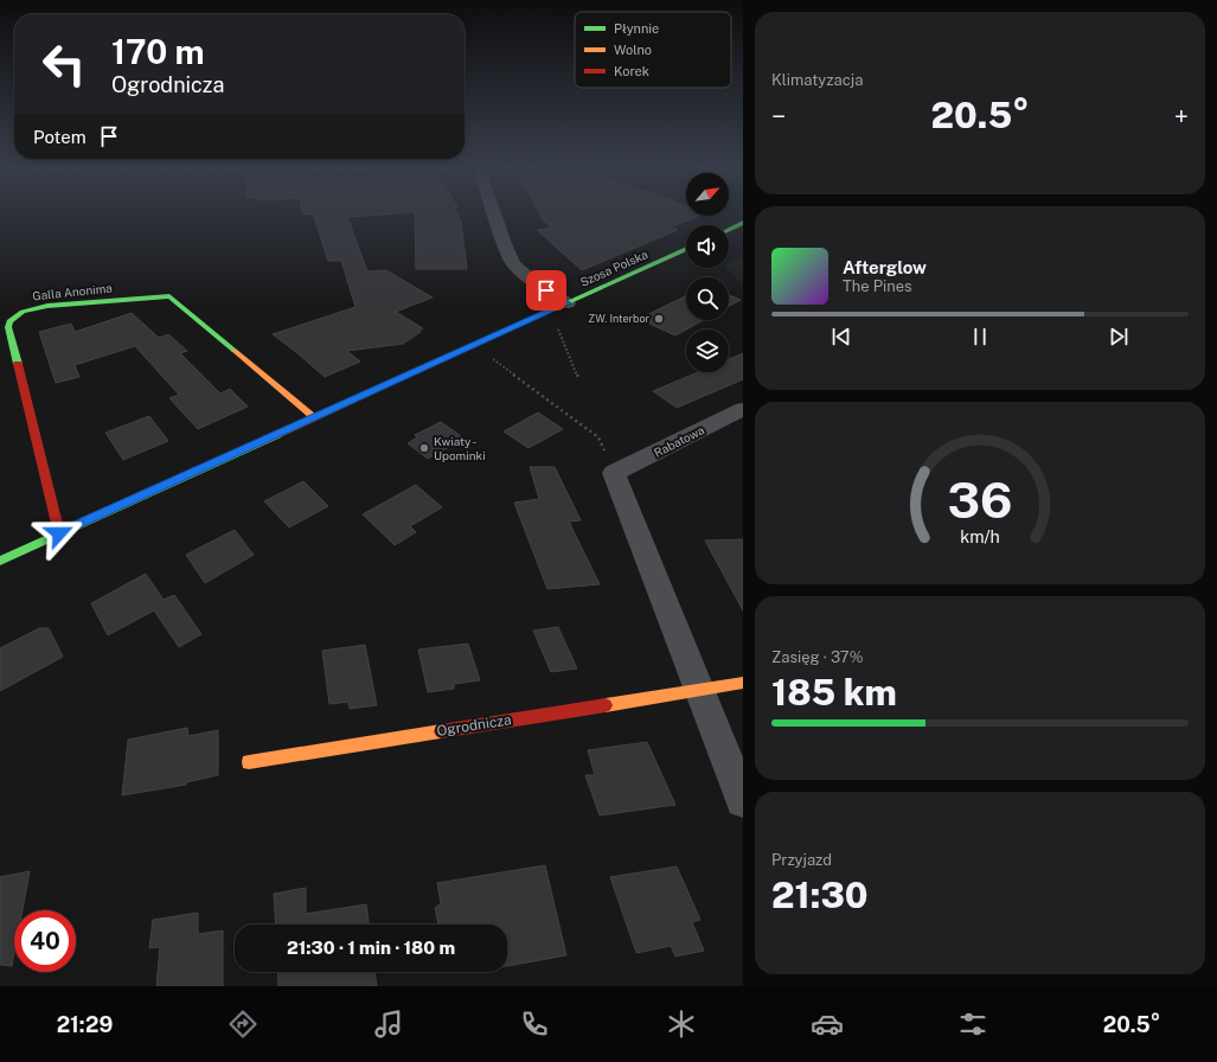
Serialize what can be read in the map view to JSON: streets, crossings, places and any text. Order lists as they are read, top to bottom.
{
  "streets": {
    "street": [
      "Szosa Polska",
      "Galla Anonima",
      "Rabatowa",
      "Ogrodnicza"
    ]
  },
  "crossings": [
    ["Szosa Polska", "Galla Anonima"]
  ],
  "places": ["ZW. Interbor", "Kwiaty - Upominki"],
  "legend": ["Płynnie", "Wolno", "Korek"],
  "north": "top right",
  "page": {
    "tile": [
      "Klimatyzacja",
      ["Zasięg · 37%", "185 km"],
      ["Przyjazd", "21:30"]
    ],
    "turn": ["170 m", "Ogrodnicza"],
    "heat": ["−", "20.5°", "+"],
    "then": "Potem",
    "song": ["Afterglow", "The Pines"],
    "limit": "40",
    "trip": "21:30 · 1 min · 180 m",
    "tabs": ["21:29", "20.5°"],
    "gauge": ["36", "km/h"]
  }
}
